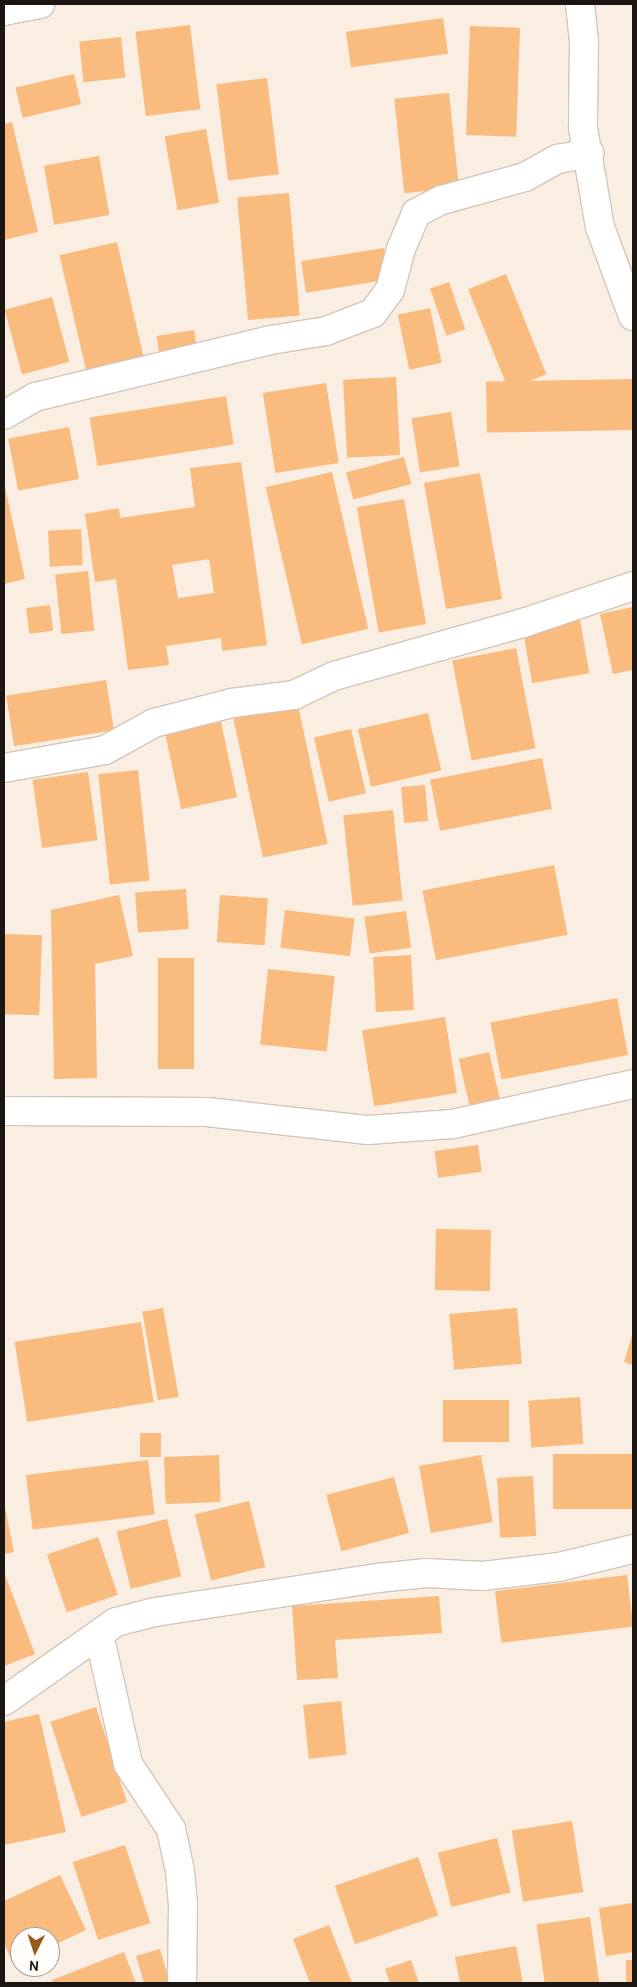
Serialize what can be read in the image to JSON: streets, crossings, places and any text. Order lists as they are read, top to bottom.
{
  "north": "bottom"
}
